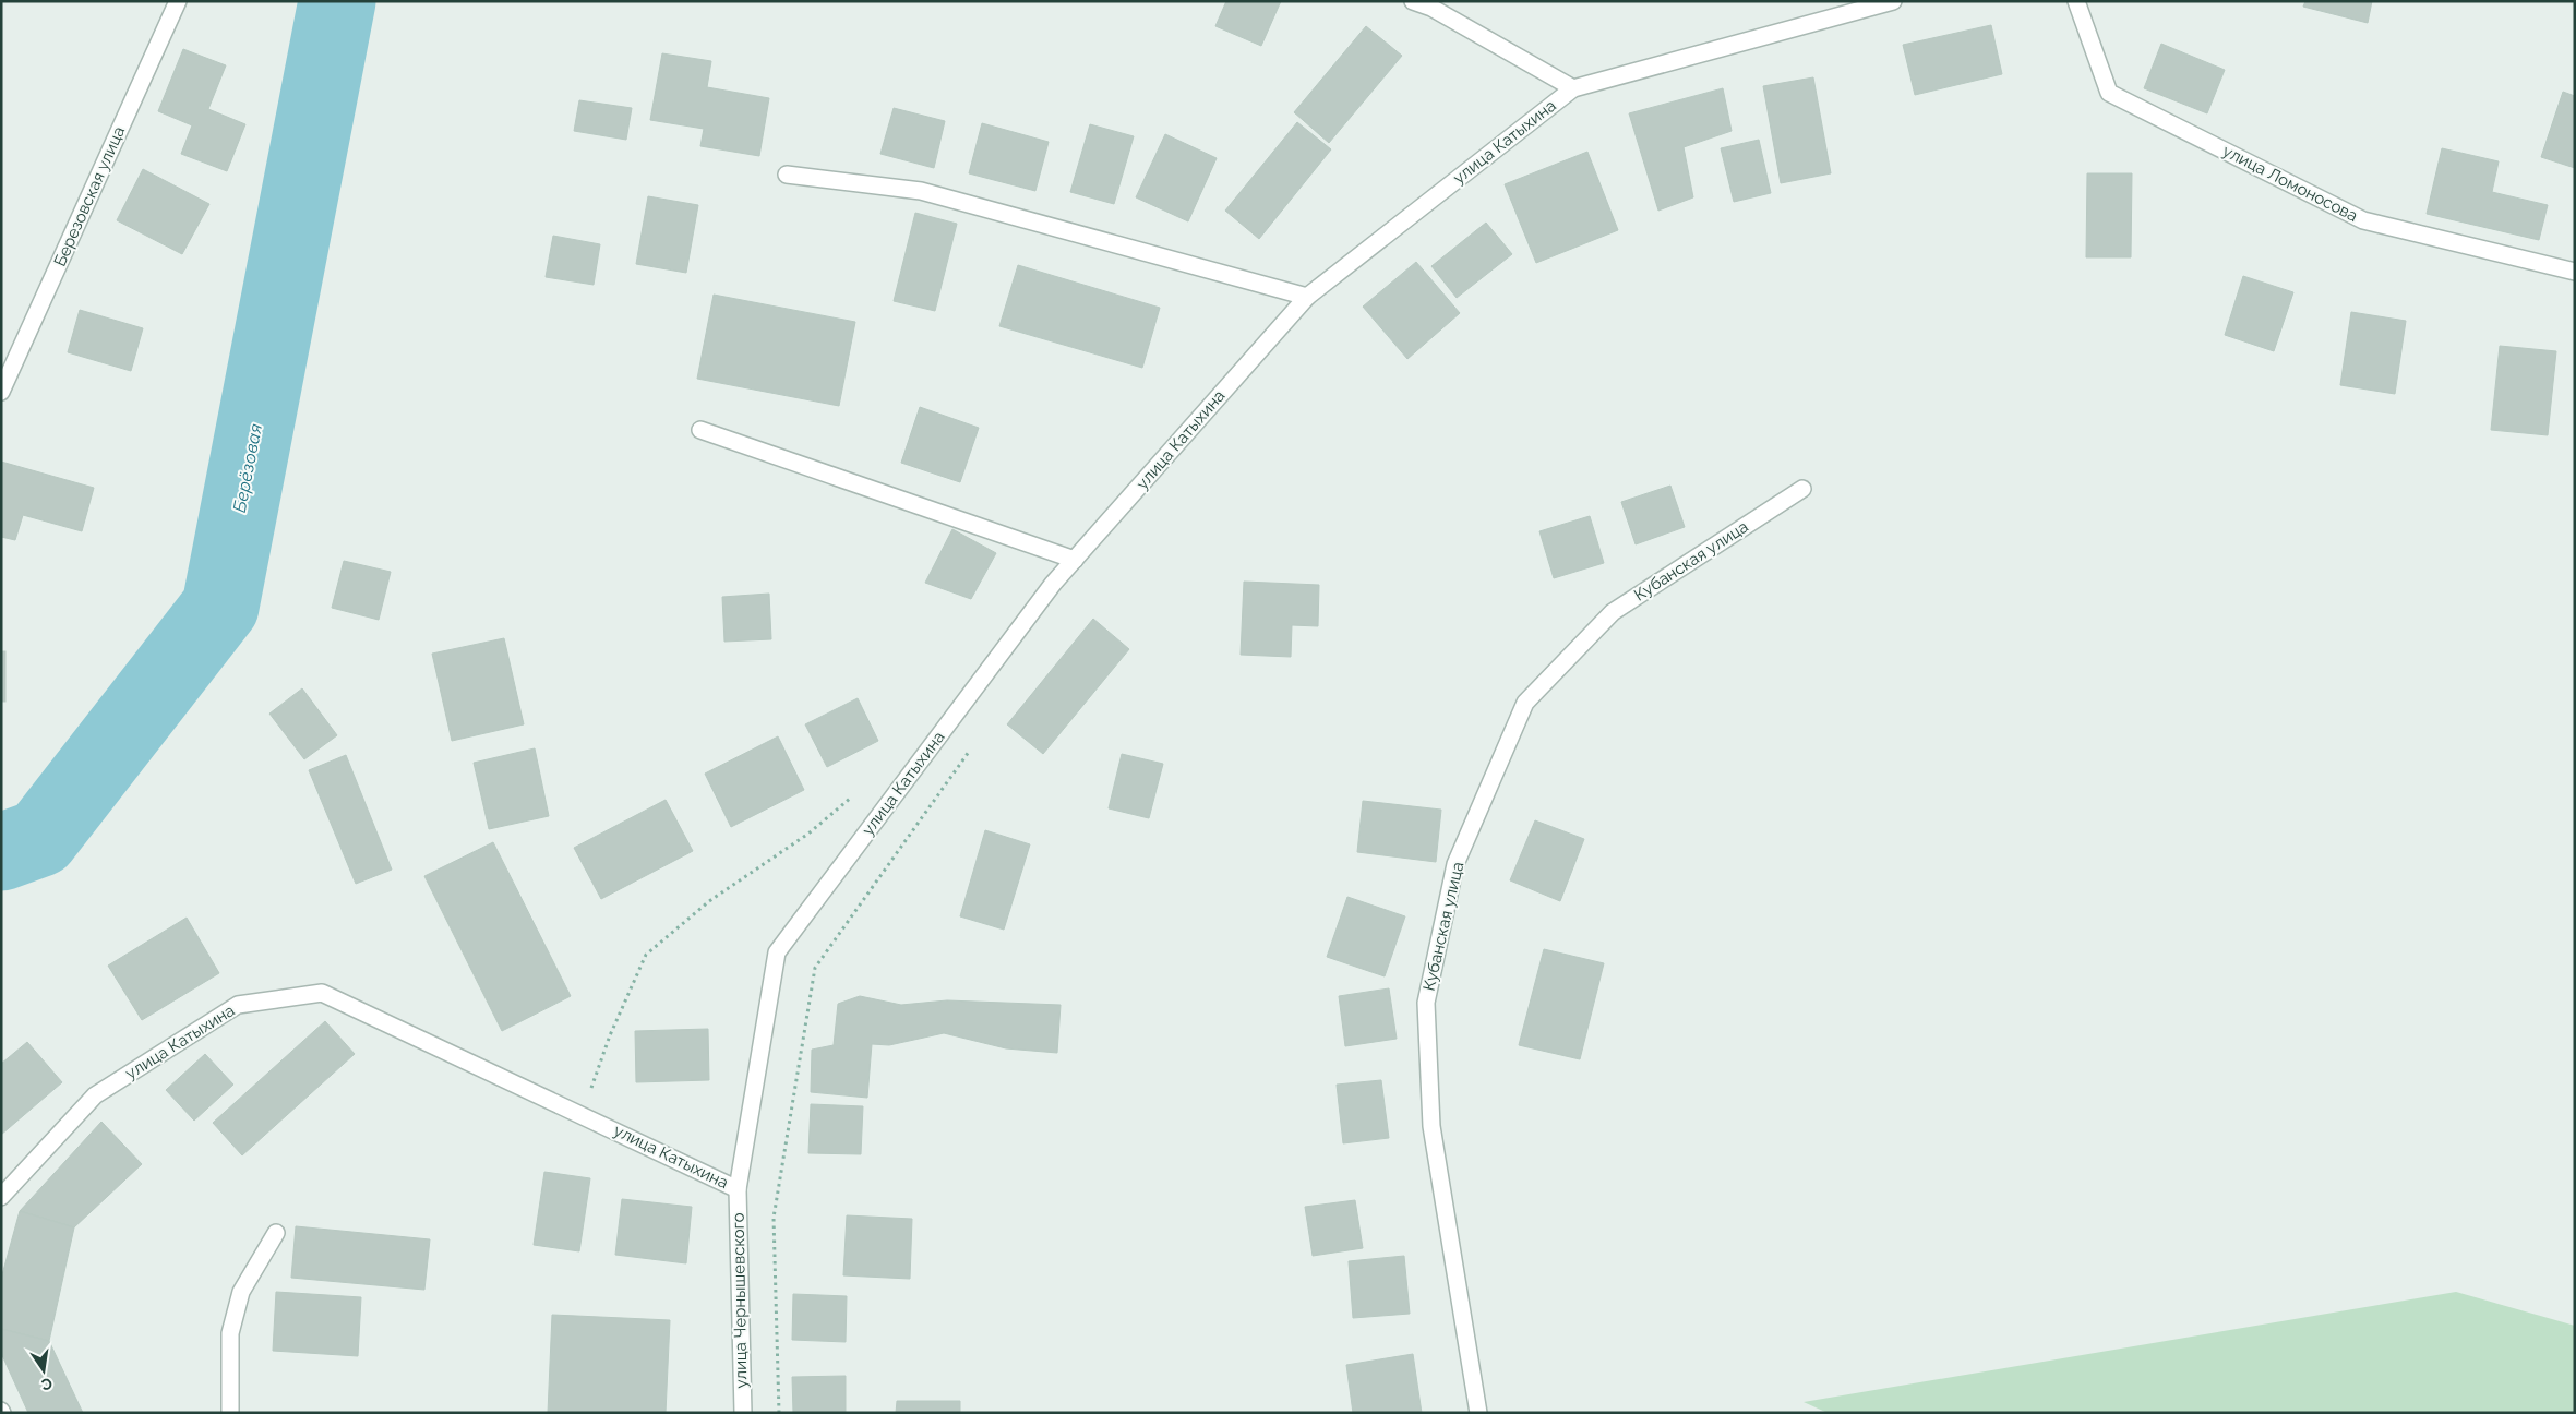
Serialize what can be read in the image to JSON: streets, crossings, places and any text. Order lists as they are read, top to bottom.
{
  "streets": {
    "street": [
      "улица Катыхина",
      "улица Ломоносова",
      "Березовская улица",
      "Кубанская улица",
      "улица Чернышевского"
    ]
  },
  "crossings": [
    ["улица Катыхина", "улица Чернышевского"]
  ],
  "water": ["Берёзовая"],
  "north": "bottom"
}
